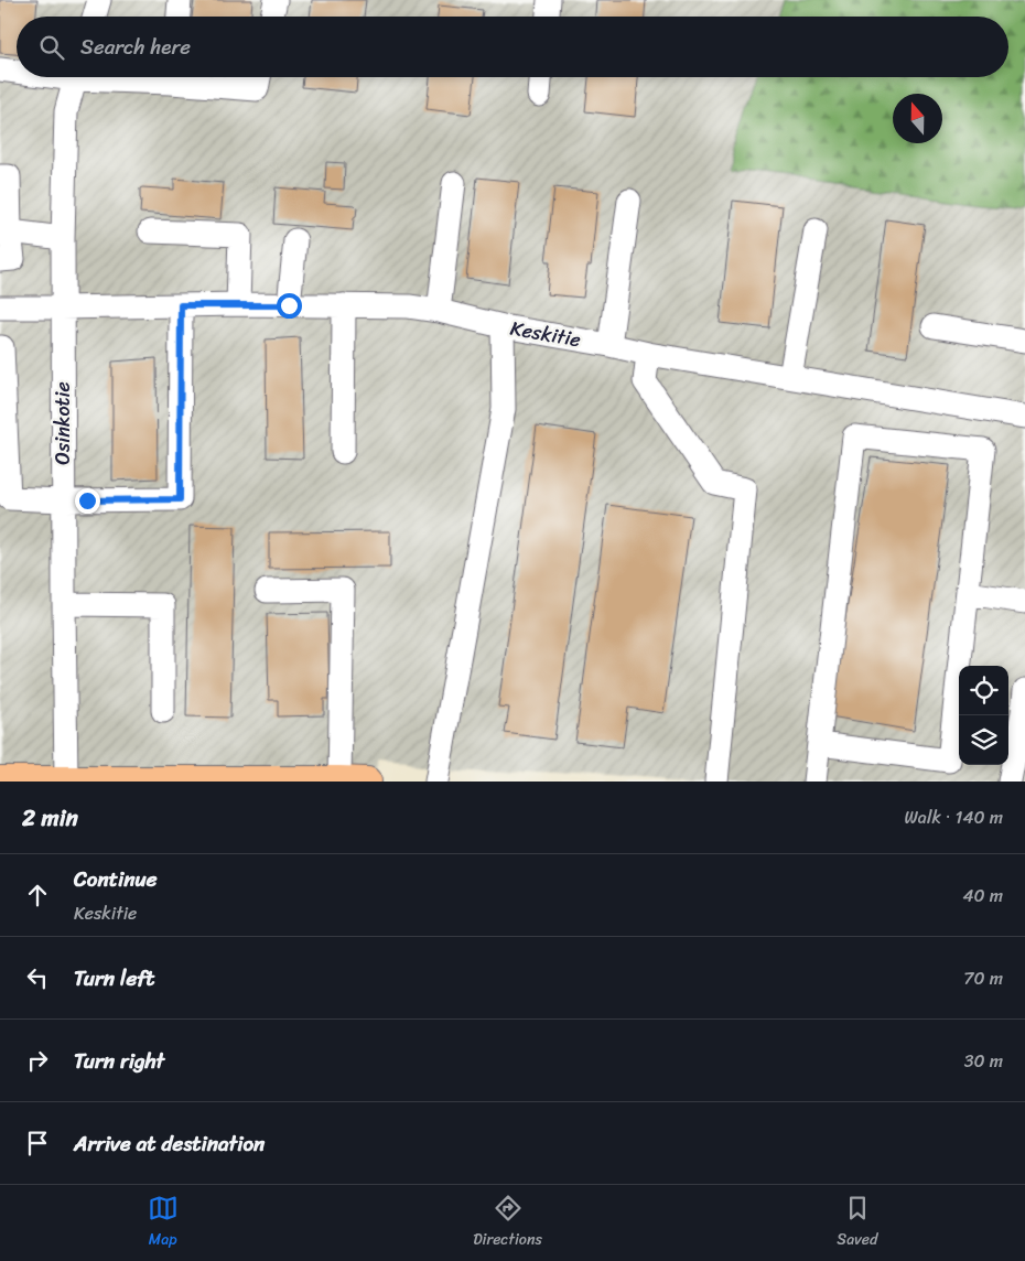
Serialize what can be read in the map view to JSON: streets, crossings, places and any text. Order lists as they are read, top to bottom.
{
  "streets": {
    "street": ["Keskitie", "Osinkotie"]
  },
  "crossings": [
    ["Keskitie", "Osinkotie"]
  ],
  "north": "top",
  "page": {
    "search": "Search here",
    "heading": ["2 min", "Walk · 140 m"],
    "list": [
      ["Continue", "Keskitie", "40 m"],
      ["Turn left", "70 m"],
      ["Turn right", "30 m"],
      "Arrive at destination"
    ],
    "nav": ["Map", "Directions", "Saved"]
  }
}
